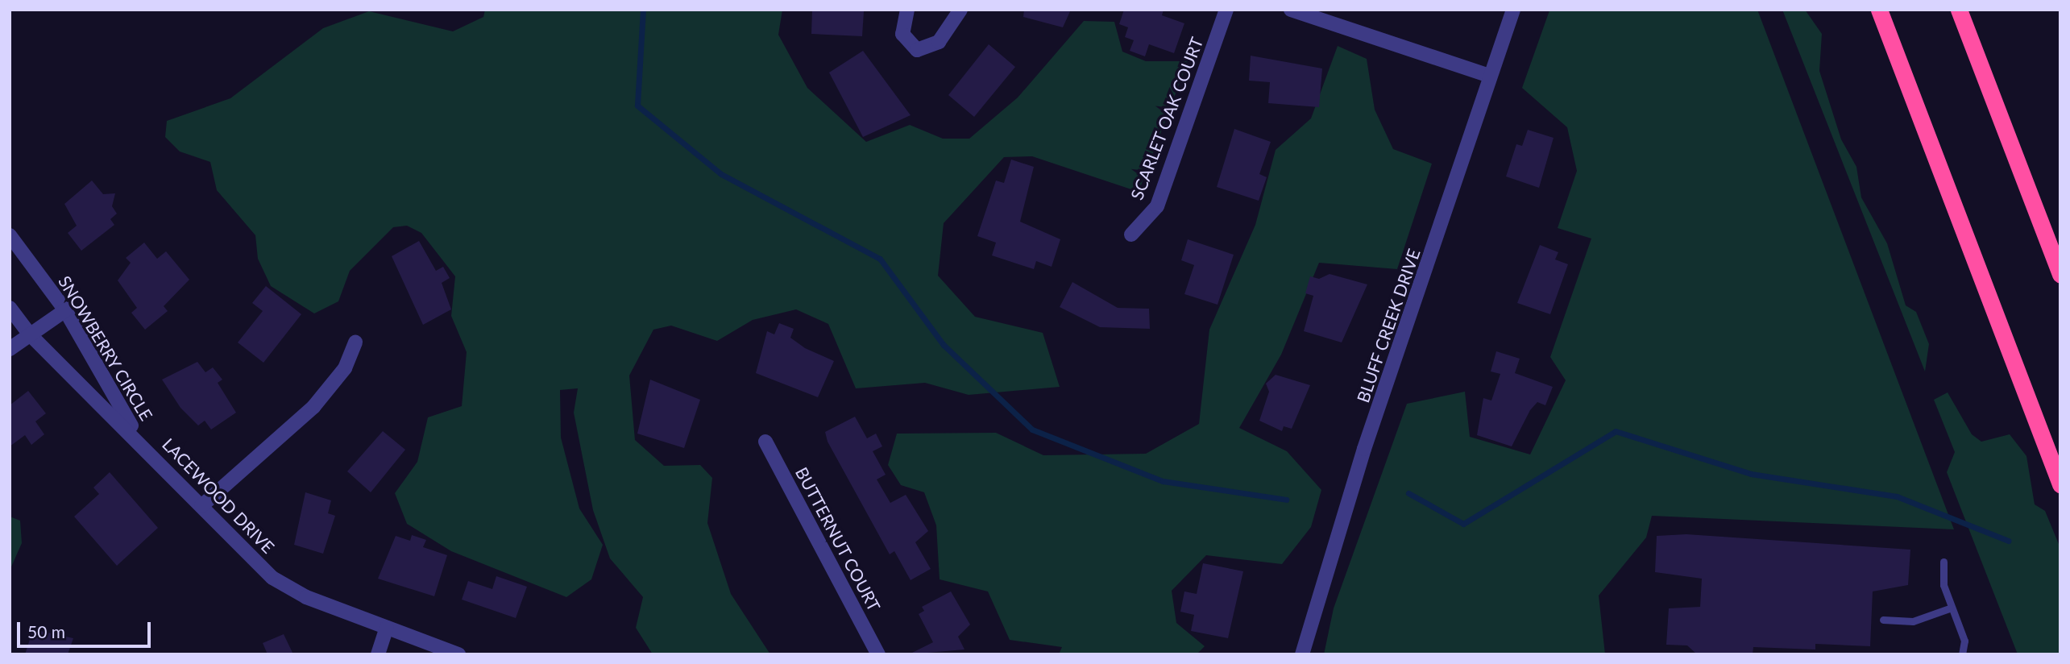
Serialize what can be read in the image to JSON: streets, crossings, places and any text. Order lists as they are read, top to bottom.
{
  "streets": {
    "street": [
      "SCARLET OAK COURT",
      "BLUFF CREEK DRIVE",
      "SNOWBERRY CIRCLE",
      "LACEWOOD DRIVE",
      "BUTTERNUT COURT"
    ]
  },
  "crossings": [
    ["SNOWBERRY CIRCLE", "LACEWOOD DRIVE"]
  ],
  "scale_bar": "50 m"
}
